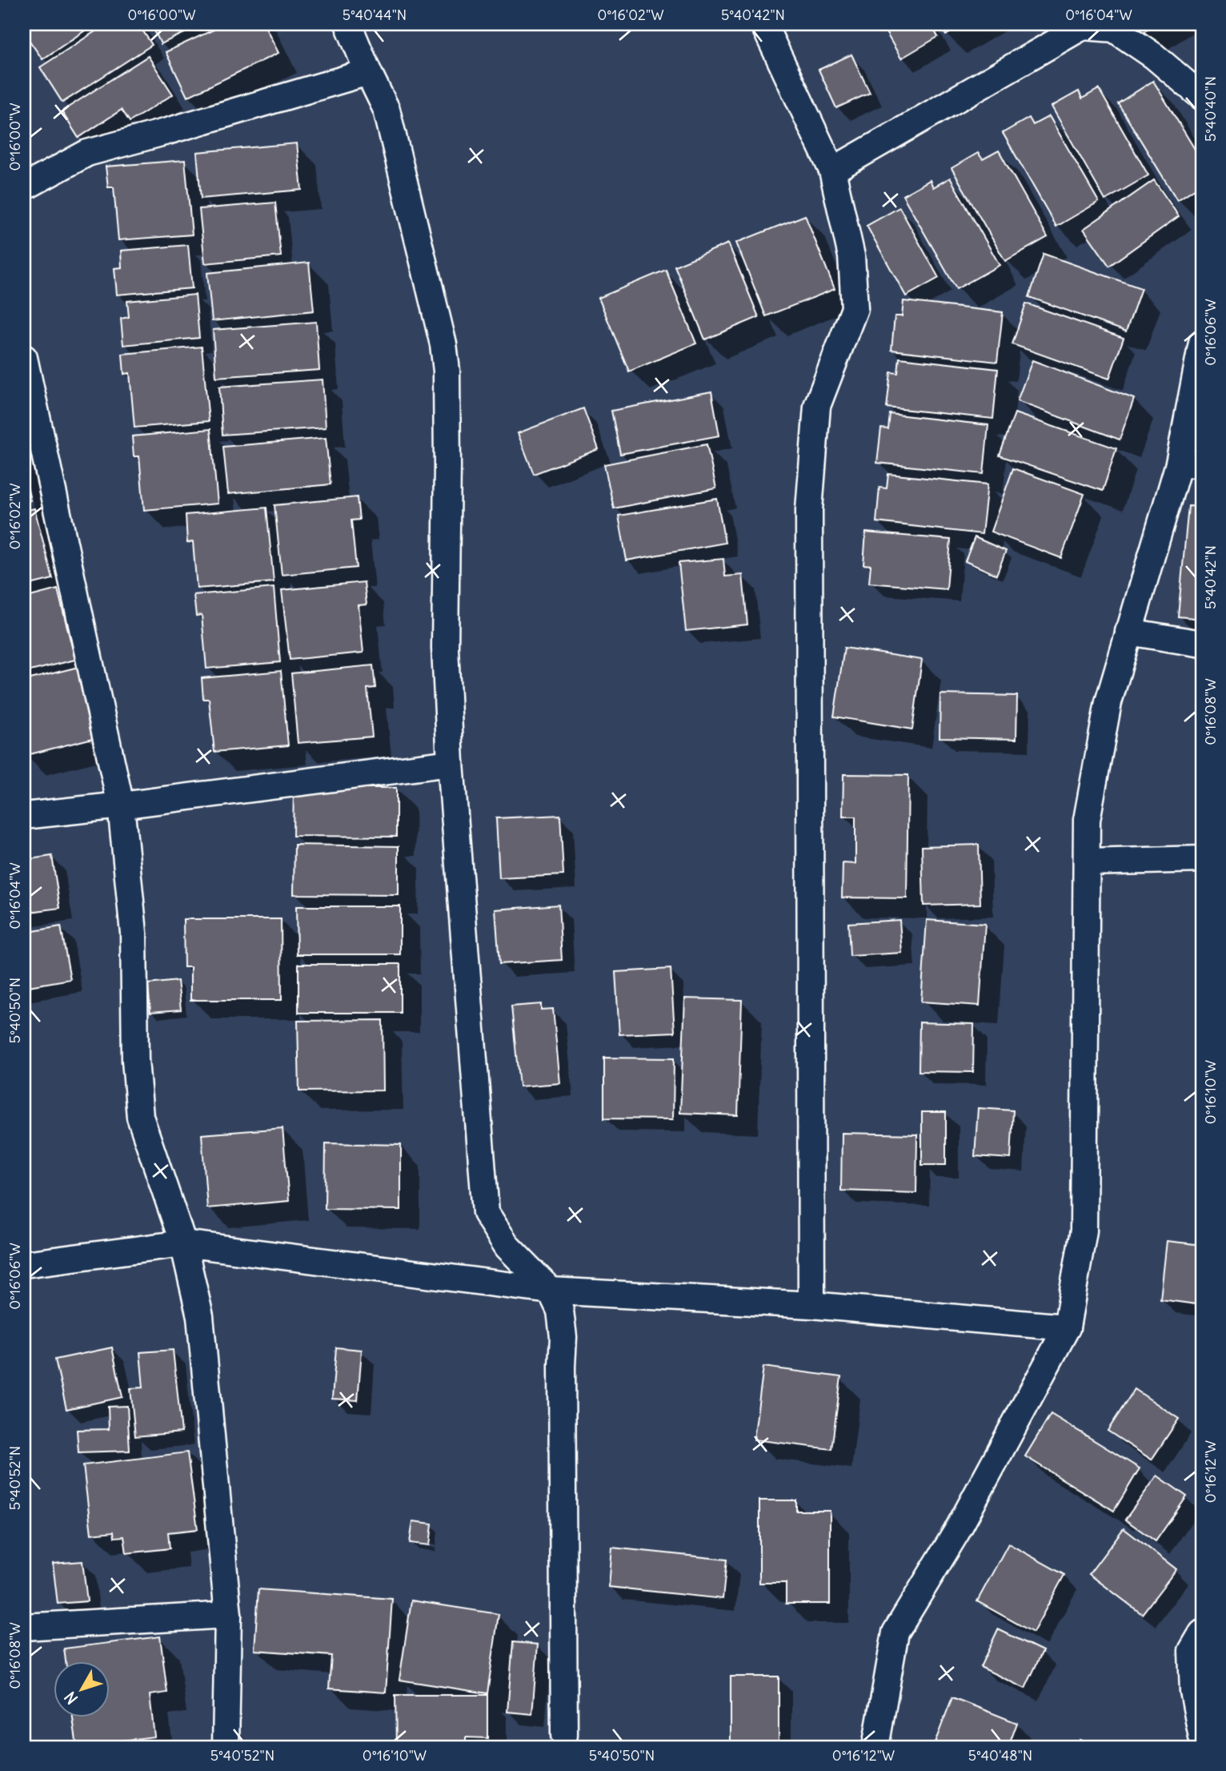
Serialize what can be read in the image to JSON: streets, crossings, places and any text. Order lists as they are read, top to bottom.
{
  "north": "bottom left",
  "coordinates": [
    "0°16'00\"W",
    "5°40'44\"N",
    "0°16'02\"W",
    "5°40'42\"N",
    "0°16'04\"W",
    "5°40'40\"N",
    "0°16'06\"W",
    "0°16'08\"W",
    "5°40'50\"N",
    "0°16'10\"W",
    "0°16'12\"W",
    "5°40'52\"N",
    "5°40'48\"N"
  ]
}
